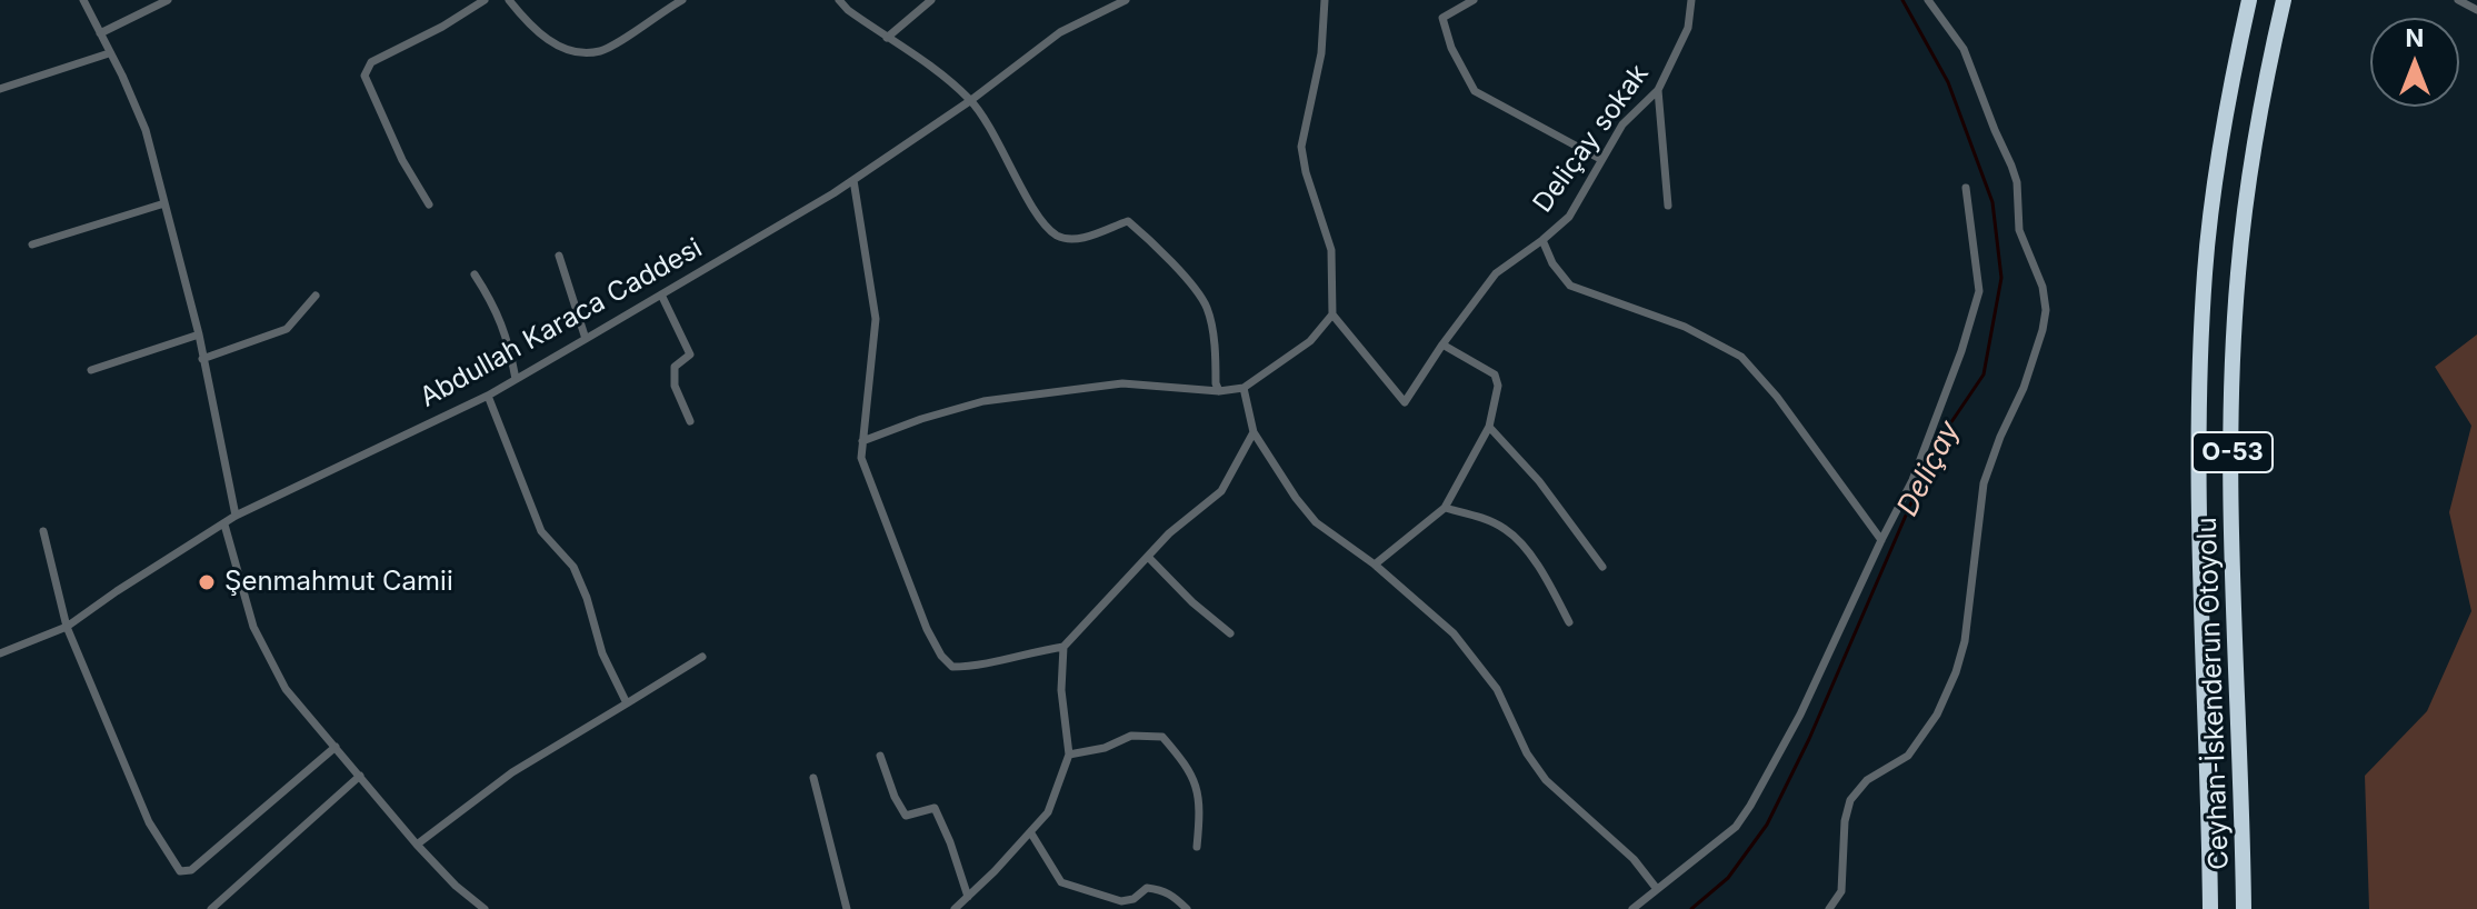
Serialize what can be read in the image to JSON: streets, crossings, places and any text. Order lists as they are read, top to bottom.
{
  "streets": {
    "highway": ["O-53", "Ceyhan-İskenderun Otoyolu"],
    "street": ["Deliçay sokak", "Abdullah Karaca Caddesi"]
  },
  "water": ["Deliçay"],
  "places": ["Şenmahmut Camii"],
  "north": "top"
}
